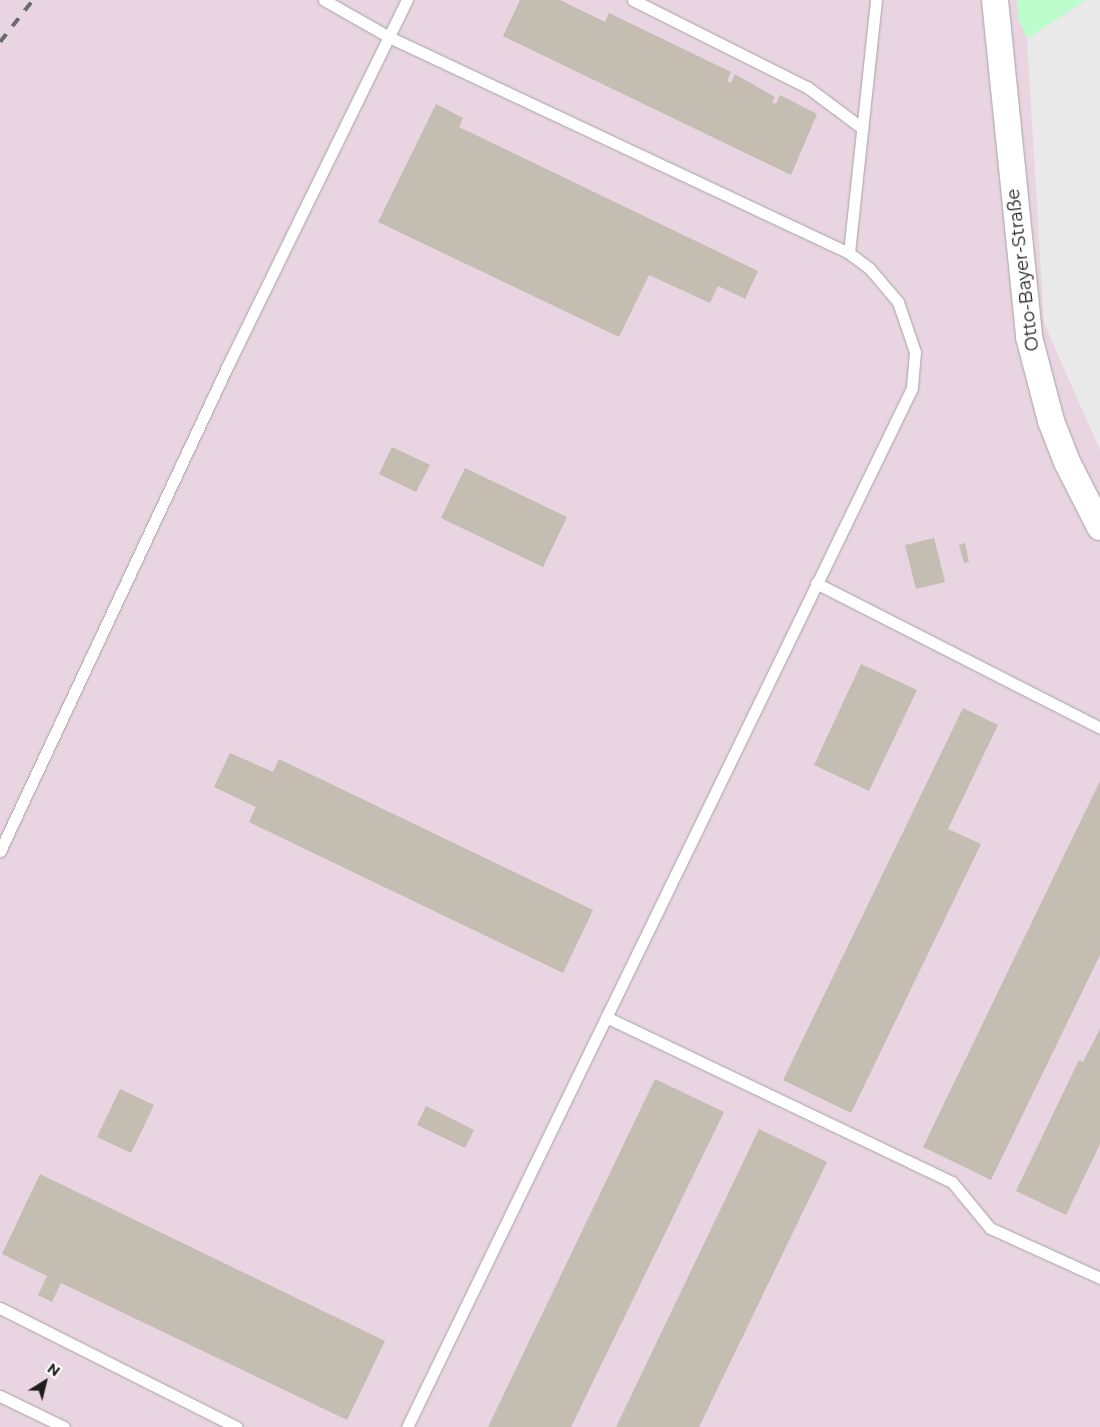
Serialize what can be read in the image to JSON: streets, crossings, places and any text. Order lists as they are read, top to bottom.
{
  "streets": {
    "street": ["Otto-Bayer-Straße"]
  },
  "north": "top right"
}
